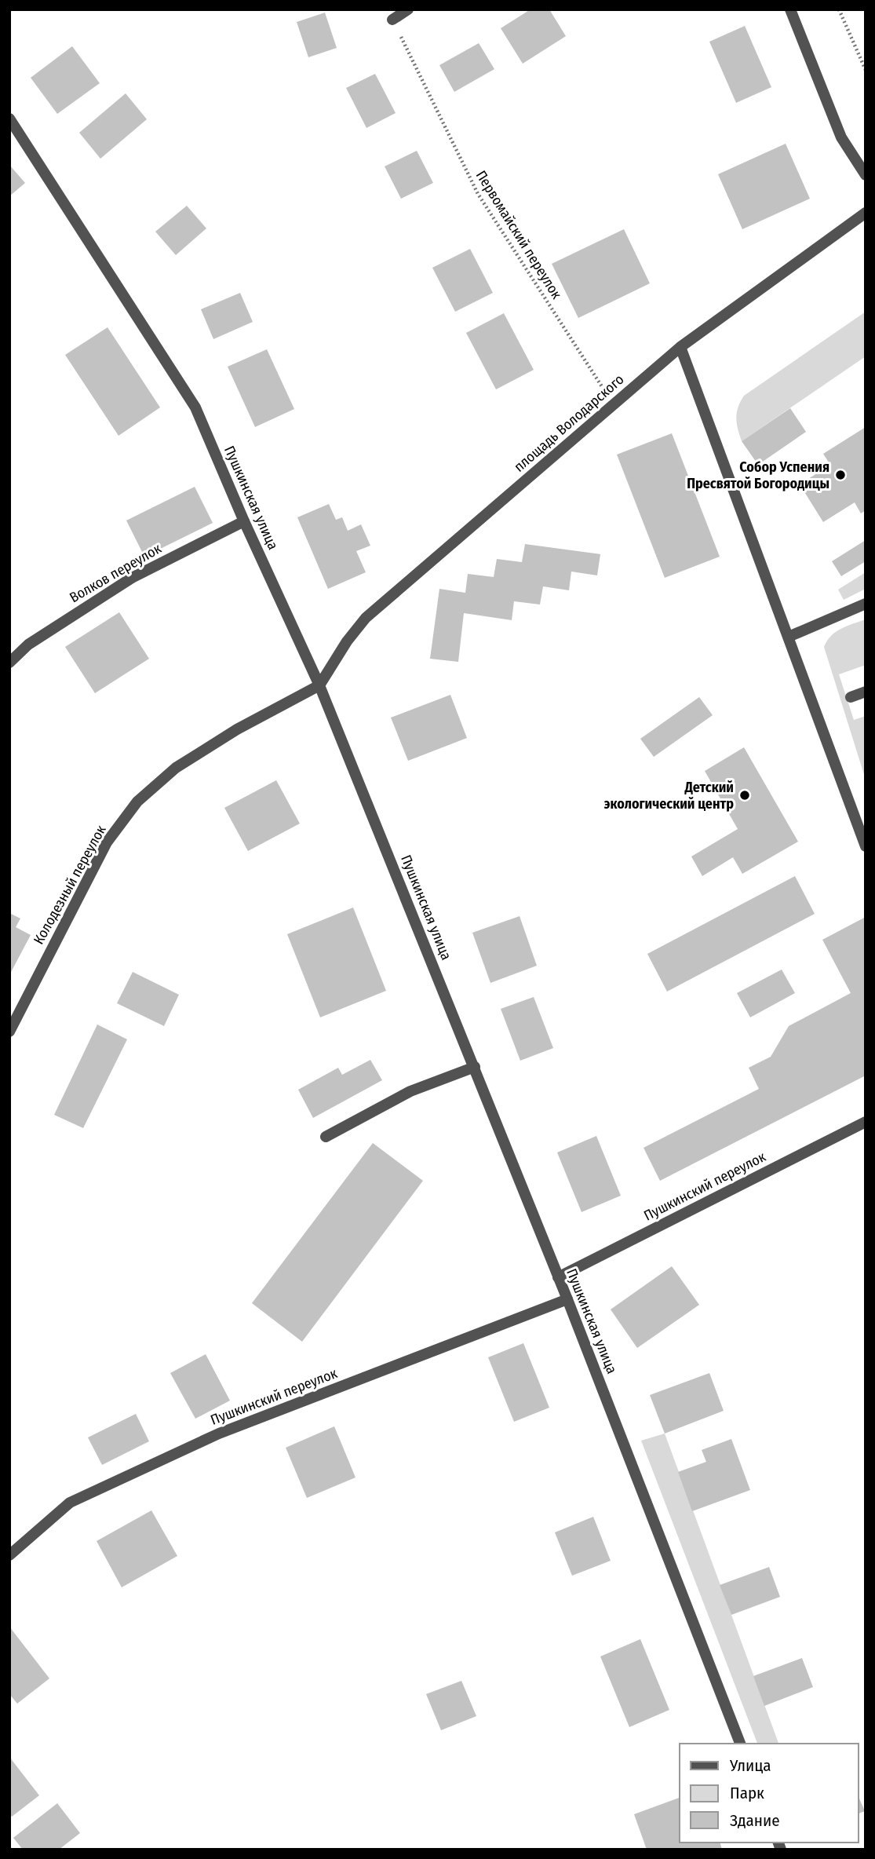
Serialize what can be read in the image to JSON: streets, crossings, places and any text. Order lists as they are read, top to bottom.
{
  "streets": {
    "street": [
      "площадь Володарского",
      "Пушкинская улица",
      "Волков переулок",
      "Колодезный переулок",
      "Пушкинский переулок"
    ],
    "path": ["Первомайский переулок"]
  },
  "crossings": [
    ["Первомайский переулок", "площадь Володарского"],
    ["площадь Володарского", "Пушкинская улица"],
    ["площадь Володарского", "Колодезный переулок"],
    ["Пушкинская улица", "Волков переулок"],
    ["Пушкинская улица", "Колодезный переулок"],
    ["Пушкинская улица", "Пушкинский переулок"]
  ],
  "places": ["Собор Успения Пресвятой Богородицы", "Детский экологический центр"],
  "legend": ["Улица", "Парк", "Здание"]
}
